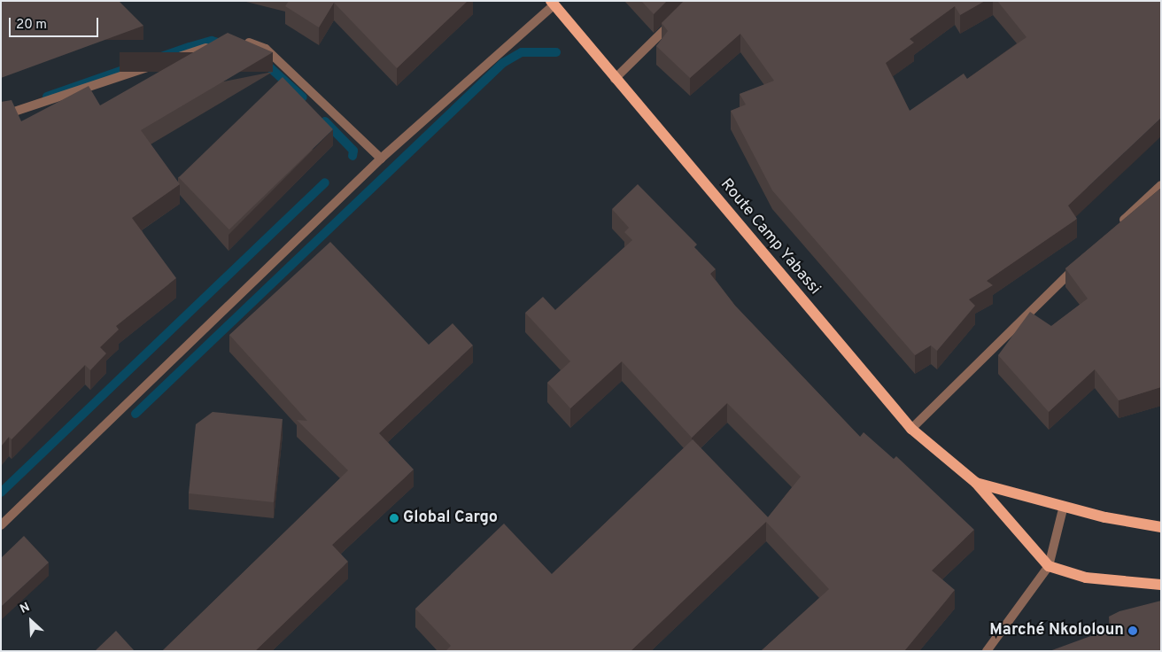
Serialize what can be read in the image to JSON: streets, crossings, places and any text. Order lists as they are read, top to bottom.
{
  "streets": {
    "main road": ["Route Camp Yabassi"]
  },
  "places": ["Global Cargo", "Marché Nkololoun"],
  "scale_bar": "20 m",
  "north": "top left"
}
